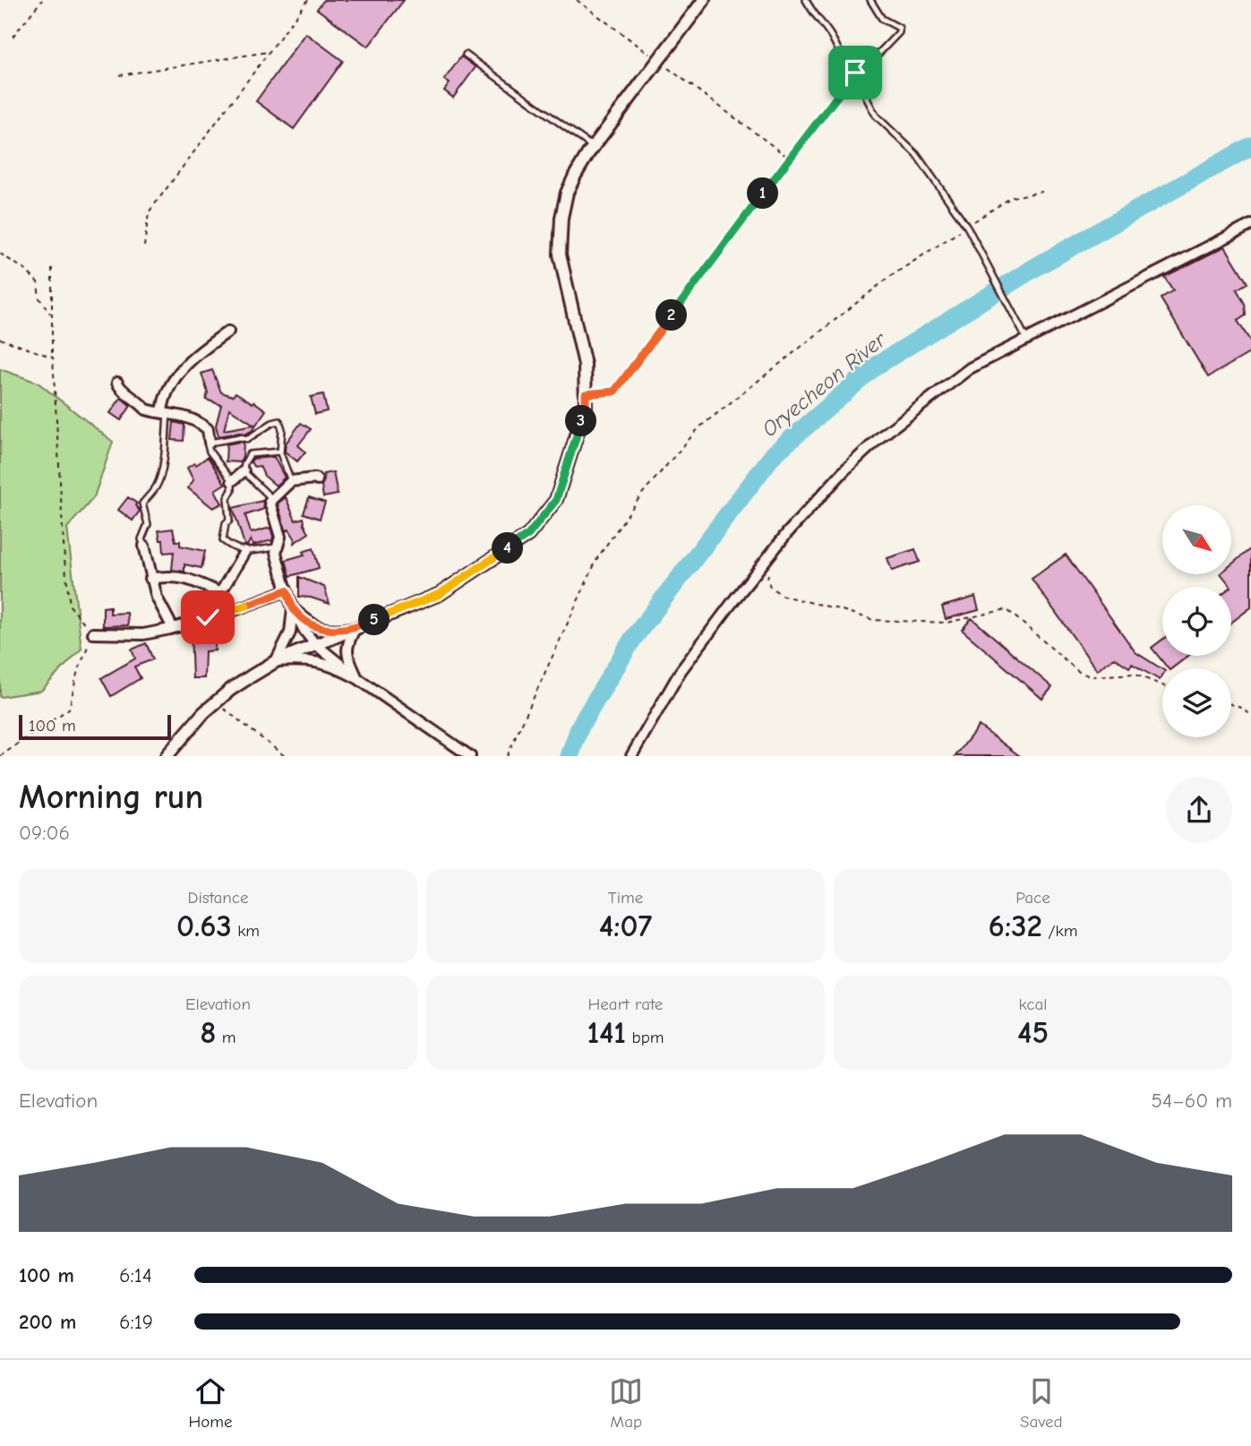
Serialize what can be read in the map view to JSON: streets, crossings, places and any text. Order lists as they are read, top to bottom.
{
  "water": ["Oryecheon River"],
  "scale_bar": "100 m",
  "north": "bottom right",
  "page": {
    "pins": [
      "1",
      "2",
      "3",
      "4",
      "5"
    ],
    "scale": "100 m",
    "heading": ["Morning run", "09:06"],
    "stats": [
      ["Distance", "0.63 km"],
      ["Time", "4:07"],
      ["Pace", "6:32 /km"],
      ["Elevation", "8 m"],
      ["Heart rate", "141 bpm"],
      ["kcal", "45"]
    ],
    "chart": ["Elevation", "54–60 m"],
    "list": [
      {
        "name": "100 m",
        "note": "6:14"
      },
      {
        "name": "200 m",
        "note": "6:19"
      }
    ],
    "tabs": ["Home", "Map", "Saved"]
  }
}
